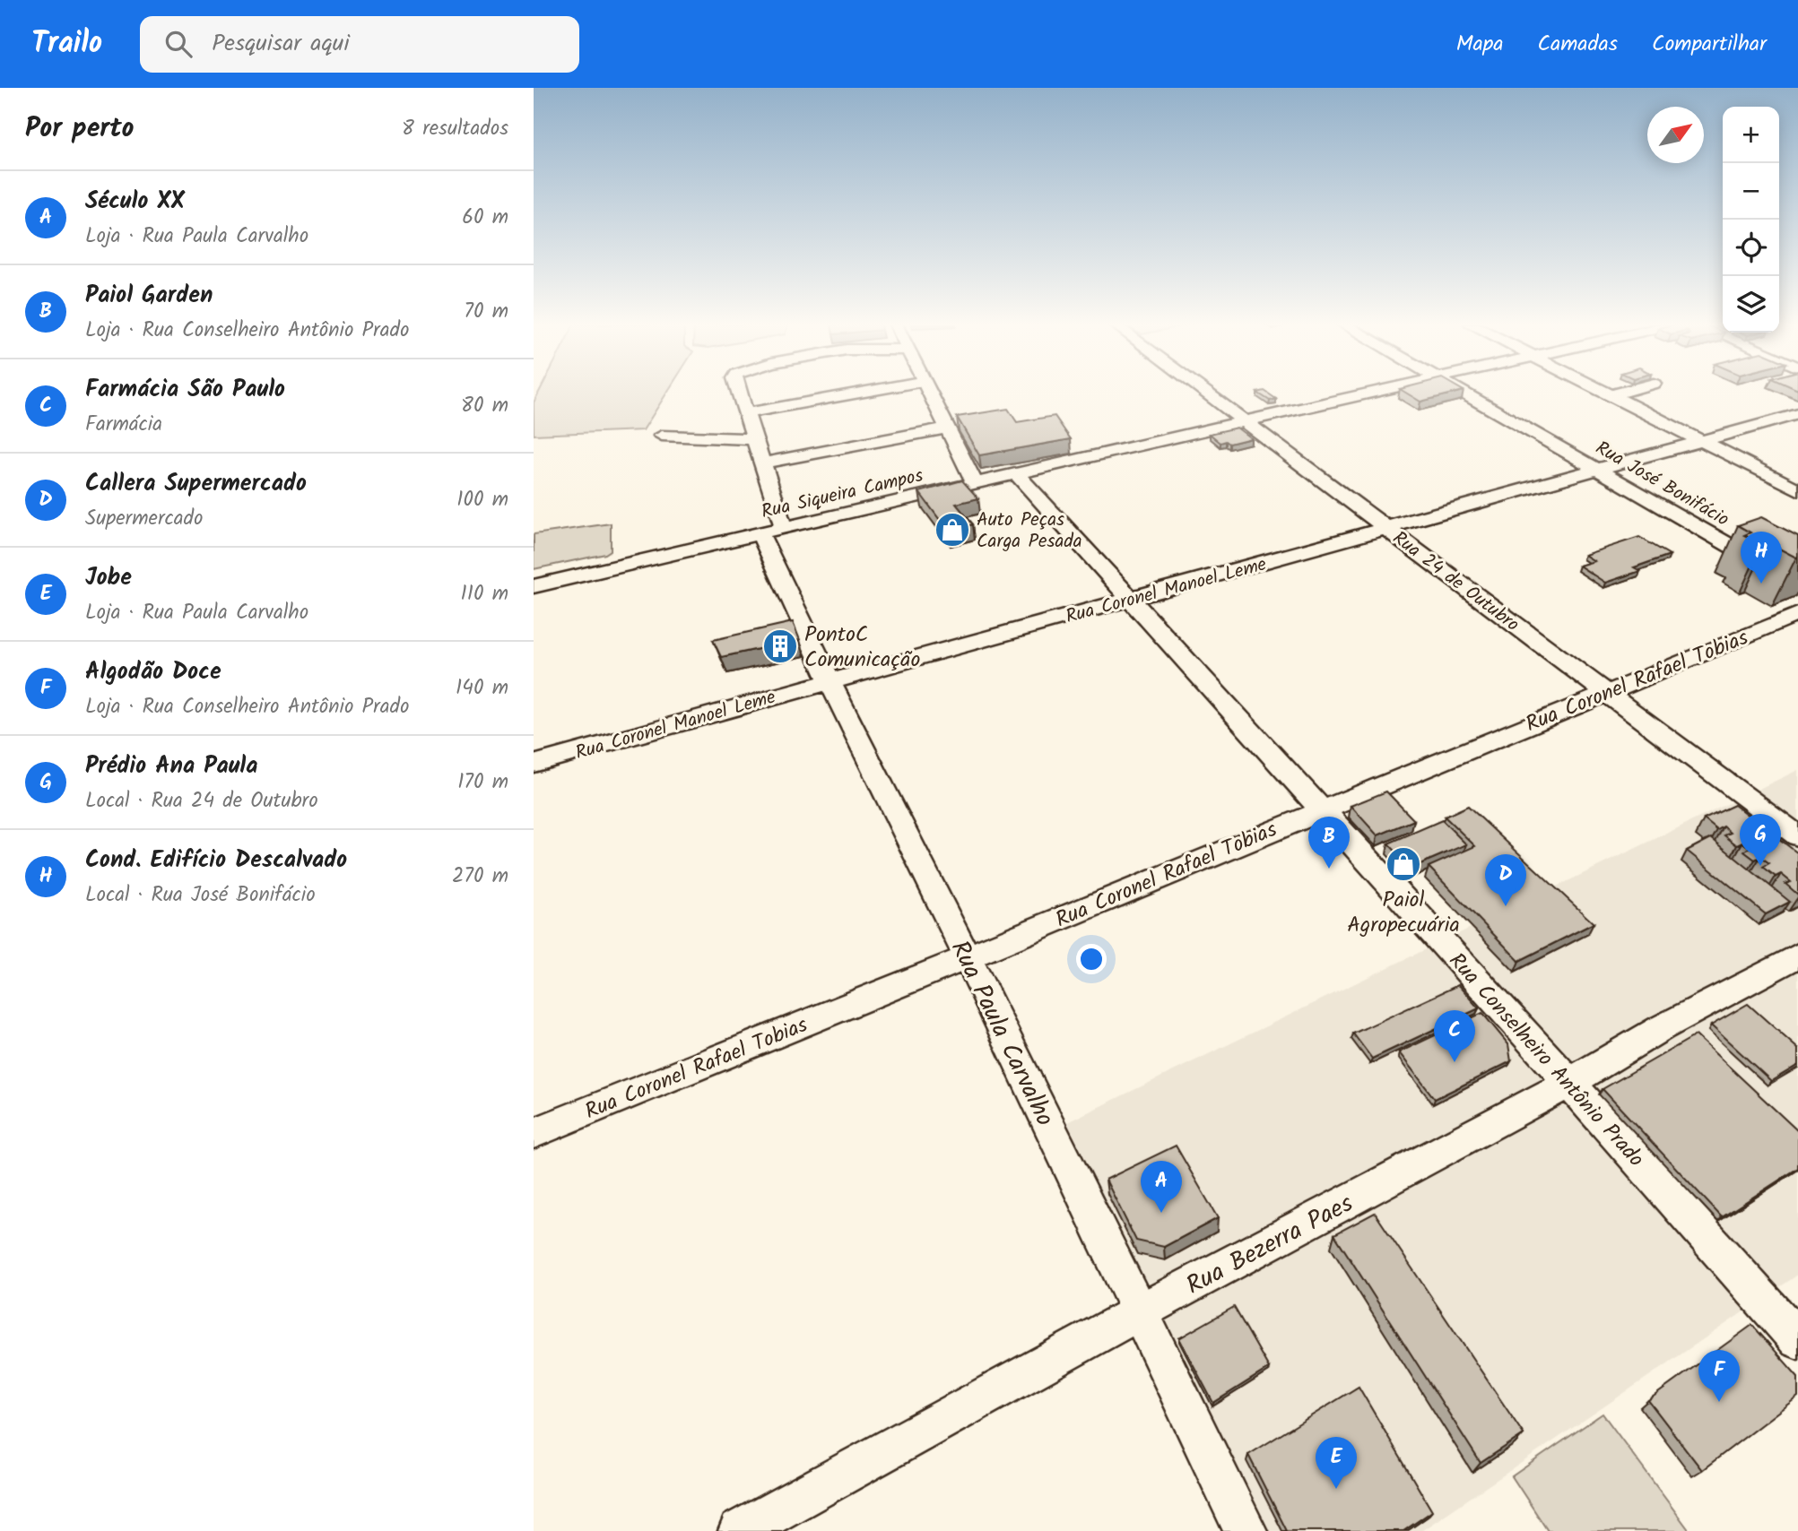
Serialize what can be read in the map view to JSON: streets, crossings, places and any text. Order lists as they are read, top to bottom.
{
  "streets": {
    "street": [
      "Rua José Bonifácio",
      "Rua Siqueira Campos",
      "Rua 24 de Outubro",
      "Rua Coronel Manoel Leme",
      "Rua Coronel Rafael Tobias",
      "Rua Paula Carvalho",
      "Rua Conselheiro Antônio Prado",
      "Rua Bezerra Paes"
    ]
  },
  "crossings": [
    ["Rua José Bonifácio", "Rua Coronel Manoel Leme"],
    ["Rua Siqueira Campos", "Rua 24 de Outubro"],
    ["Rua Siqueira Campos", "Rua Paula Carvalho"],
    ["Rua Siqueira Campos", "Rua Conselheiro Antônio Prado"],
    ["Rua 24 de Outubro", "Rua Coronel Manoel Leme"],
    ["Rua 24 de Outubro", "Rua Coronel Rafael Tobias"],
    ["Rua Coronel Manoel Leme", "Rua Paula Carvalho"],
    ["Rua Coronel Manoel Leme", "Rua Conselheiro Antônio Prado"],
    ["Rua Coronel Rafael Tobias", "Rua Paula Carvalho"],
    ["Rua Coronel Rafael Tobias", "Rua Conselheiro Antônio Prado"],
    ["Rua Paula Carvalho", "Rua Bezerra Paes"],
    ["Rua Conselheiro Antônio Prado", "Rua Bezerra Paes"]
  ],
  "places": {
    "shop": ["Auto Peças Carga Pesada", "Paiol Agropecuária"],
    "building": ["PontoC Comunicação"]
  },
  "north": "top right",
  "page": {
    "header": "Trailo",
    "search": "Pesquisar aqui",
    "nav": ["Mapa", "Camadas", "Compartilhar"],
    "heading": ["Por perto", "8 resultados"],
    "map_buttons": ["+", "−"],
    "list": [
      {
        "mark": "A",
        "name": "Século XX",
        "note": "Loja · Rua Paula Carvalho",
        "value": "60 m"
      },
      {
        "mark": "B",
        "name": "Paiol Garden",
        "note": "Loja · Rua Conselheiro Antônio Prado",
        "value": "70 m"
      },
      {
        "mark": "C",
        "name": "Farmácia São Paulo",
        "note": "Farmácia",
        "value": "80 m"
      },
      {
        "mark": "D",
        "name": "Callera Supermercado",
        "note": "Supermercado",
        "value": "100 m"
      },
      {
        "mark": "E",
        "name": "Jobe",
        "note": "Loja · Rua Paula Carvalho",
        "value": "110 m"
      },
      {
        "mark": "F",
        "name": "Algodão Doce",
        "note": "Loja · Rua Conselheiro Antônio Prado",
        "value": "140 m"
      },
      {
        "mark": "G",
        "name": "Prédio Ana Paula",
        "note": "Local · Rua 24 de Outubro",
        "value": "170 m"
      },
      {
        "mark": "H",
        "name": "Cond. Edifício Descalvado",
        "note": "Local · Rua José Bonifácio",
        "value": "270 m"
      }
    ],
    "pins": [
      "H",
      "G",
      "B",
      "D",
      "C",
      "A",
      "F",
      "E"
    ]
  }
}
